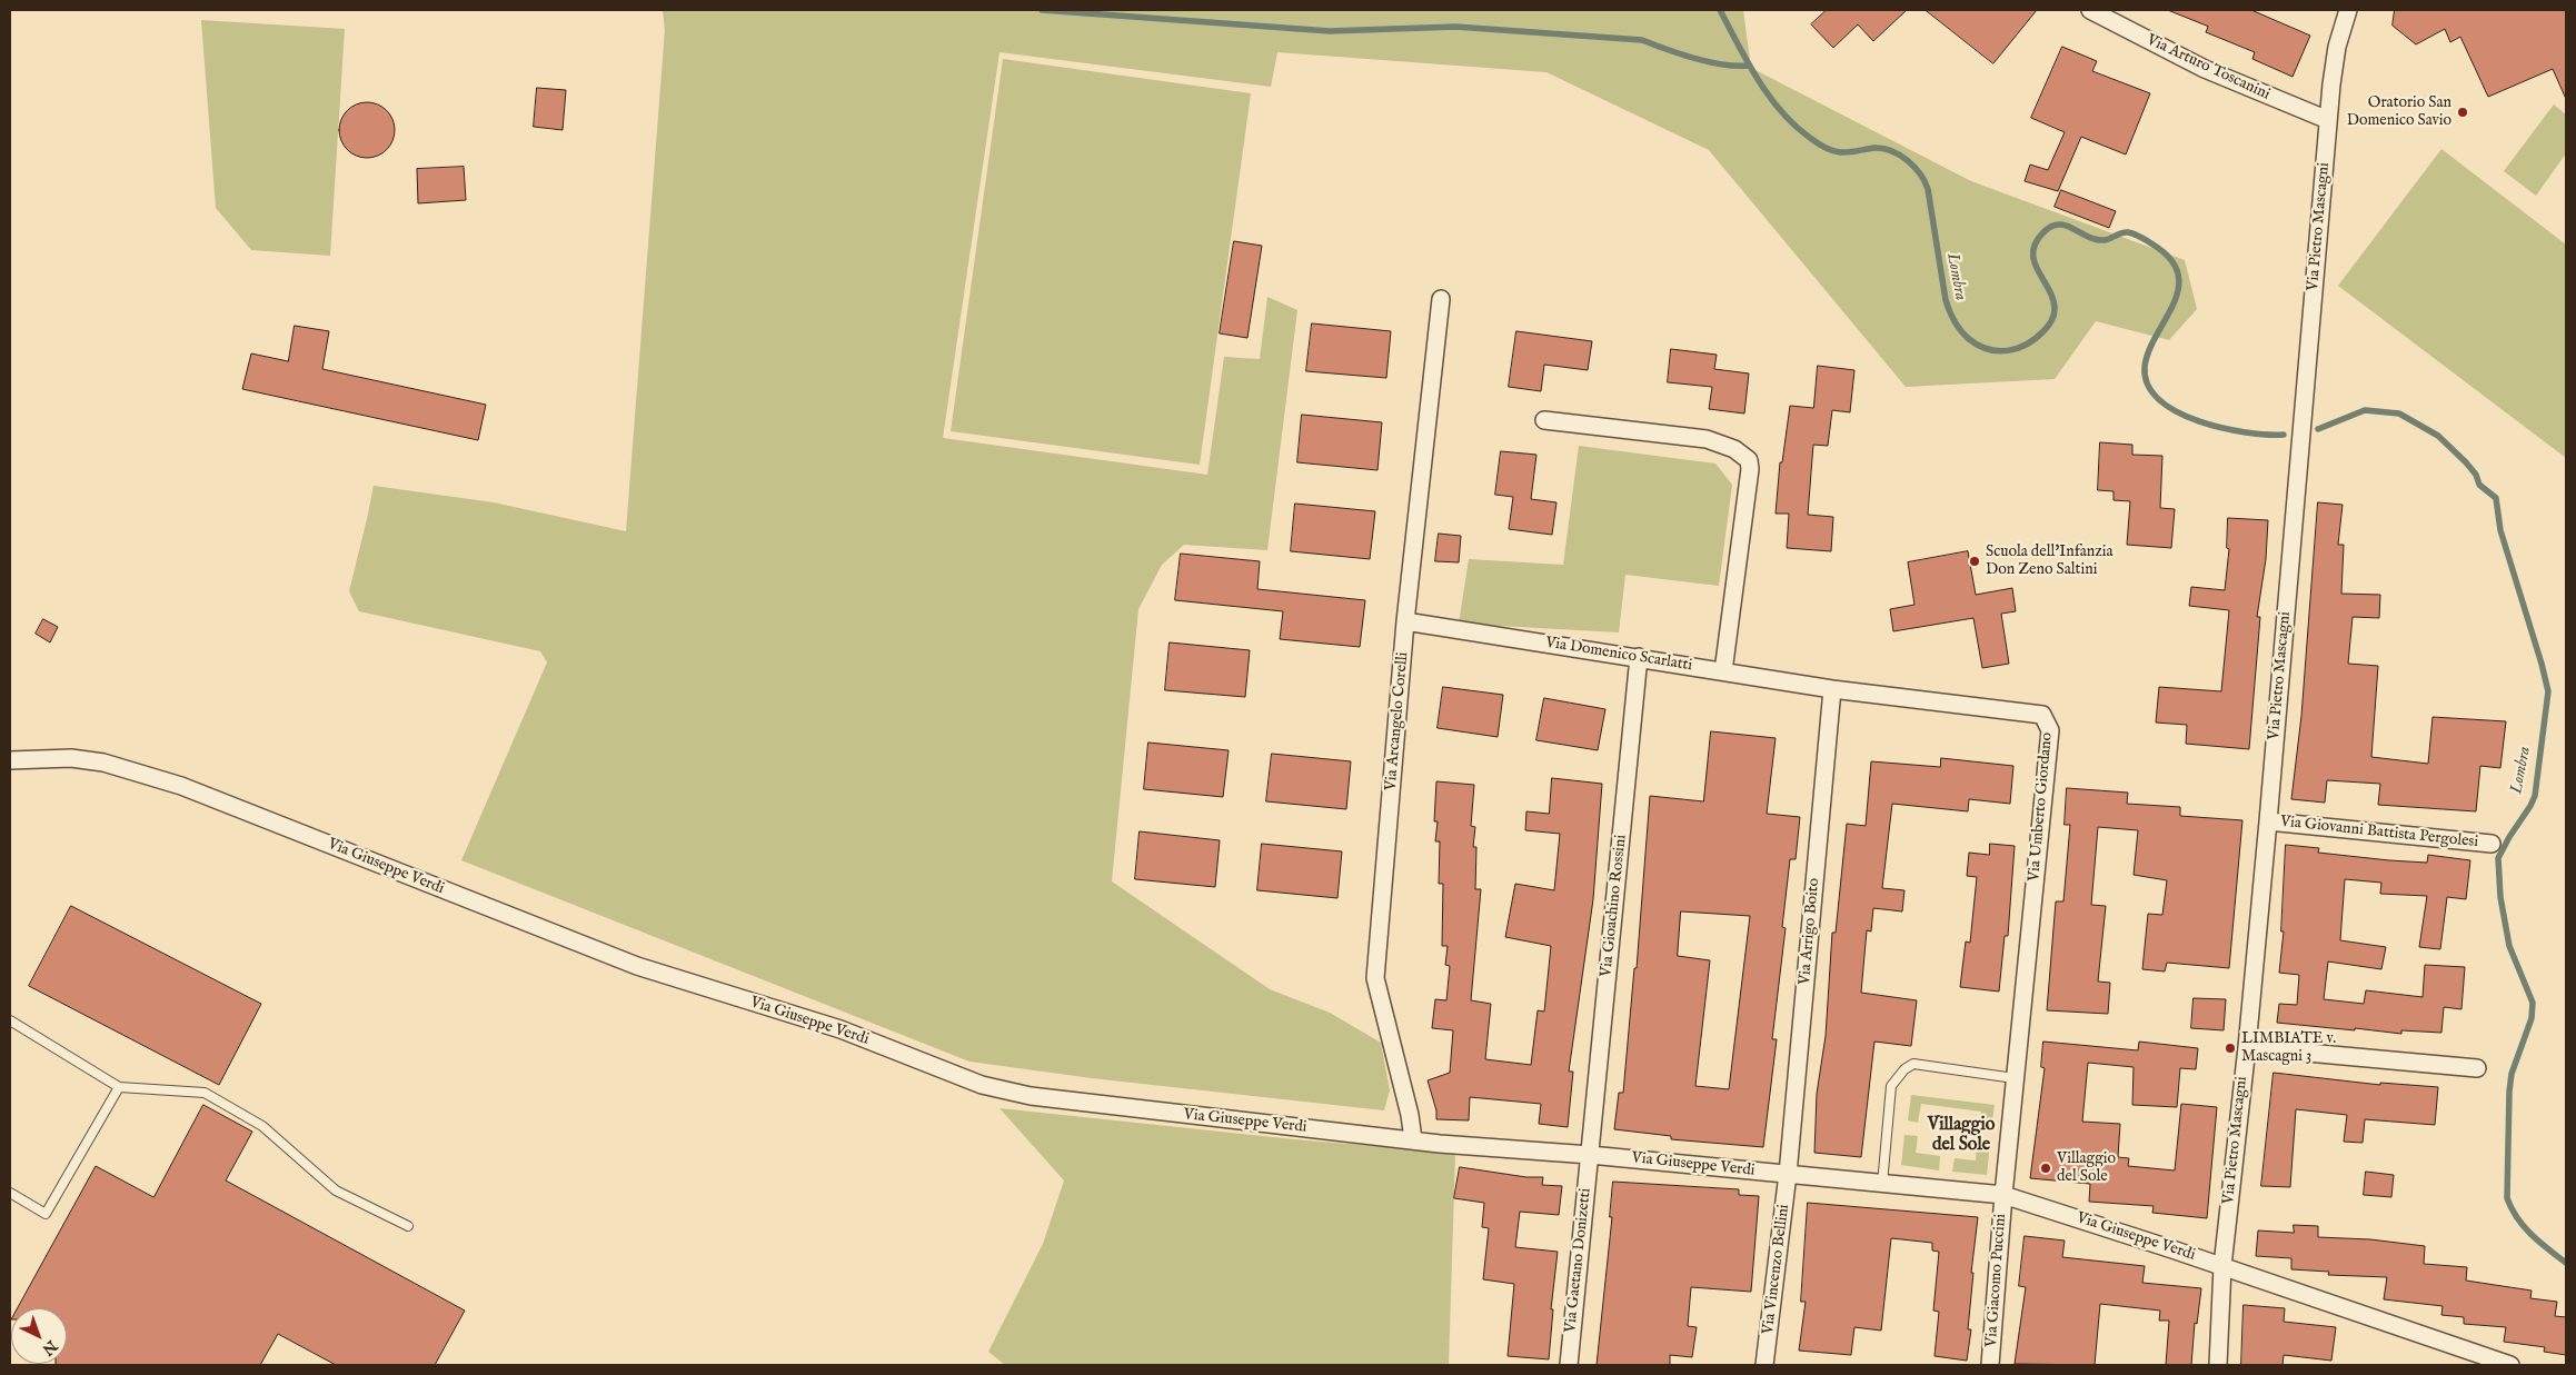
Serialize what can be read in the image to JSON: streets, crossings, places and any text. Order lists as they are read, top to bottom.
{
  "streets": {
    "street": [
      "Via Arturo Toscanini",
      "Via Pietro Mascagni",
      "Via Domenico Scarlatti",
      "Via Arcangelo Corelli",
      "Via Umberto Giordano",
      "Via Giovanni Battista Pergolesi",
      "Via Giuseppe Verdi",
      "Via Gioachino Rossini",
      "Via Arrigo Boito",
      "Via Gaetano Donizetti",
      "Via Vincenzo Bellini",
      "Via Giacomo Puccini"
    ]
  },
  "crossings": [
    ["Via Arturo Toscanini", "Via Pietro Mascagni"],
    ["Via Pietro Mascagni", "Via Giovanni Battista Pergolesi"],
    ["Via Pietro Mascagni", "Via Giuseppe Verdi"],
    ["Via Domenico Scarlatti", "Via Arcangelo Corelli"],
    ["Via Domenico Scarlatti", "Via Umberto Giordano"],
    ["Via Domenico Scarlatti", "Via Gioachino Rossini"],
    ["Via Domenico Scarlatti", "Via Arrigo Boito"],
    ["Via Arcangelo Corelli", "Via Giuseppe Verdi"],
    ["Via Umberto Giordano", "Via Arrigo Boito"],
    ["Via Umberto Giordano", "Via Giacomo Puccini"],
    ["Via Giuseppe Verdi", "Via Gioachino Rossini"],
    ["Via Giuseppe Verdi", "Via Arrigo Boito"],
    ["Via Giuseppe Verdi", "Via Gaetano Donizetti"],
    ["Via Giuseppe Verdi", "Via Vincenzo Bellini"],
    ["Via Giuseppe Verdi", "Via Giacomo Puccini"],
    ["Via Gioachino Rossini", "Via Gaetano Donizetti"],
    ["Via Arrigo Boito", "Via Vincenzo Bellini"]
  ],
  "districts": ["Villaggio del Sole"],
  "water": ["Lombra"],
  "places": [
    "Oratorio San Domenico Savio",
    "Scuola dell'Infanzia Don Zeno Saltini",
    "LIMBIATE v. Mascagni 3",
    "Villaggio del Sole"
  ],
  "north": "bottom right"
}
